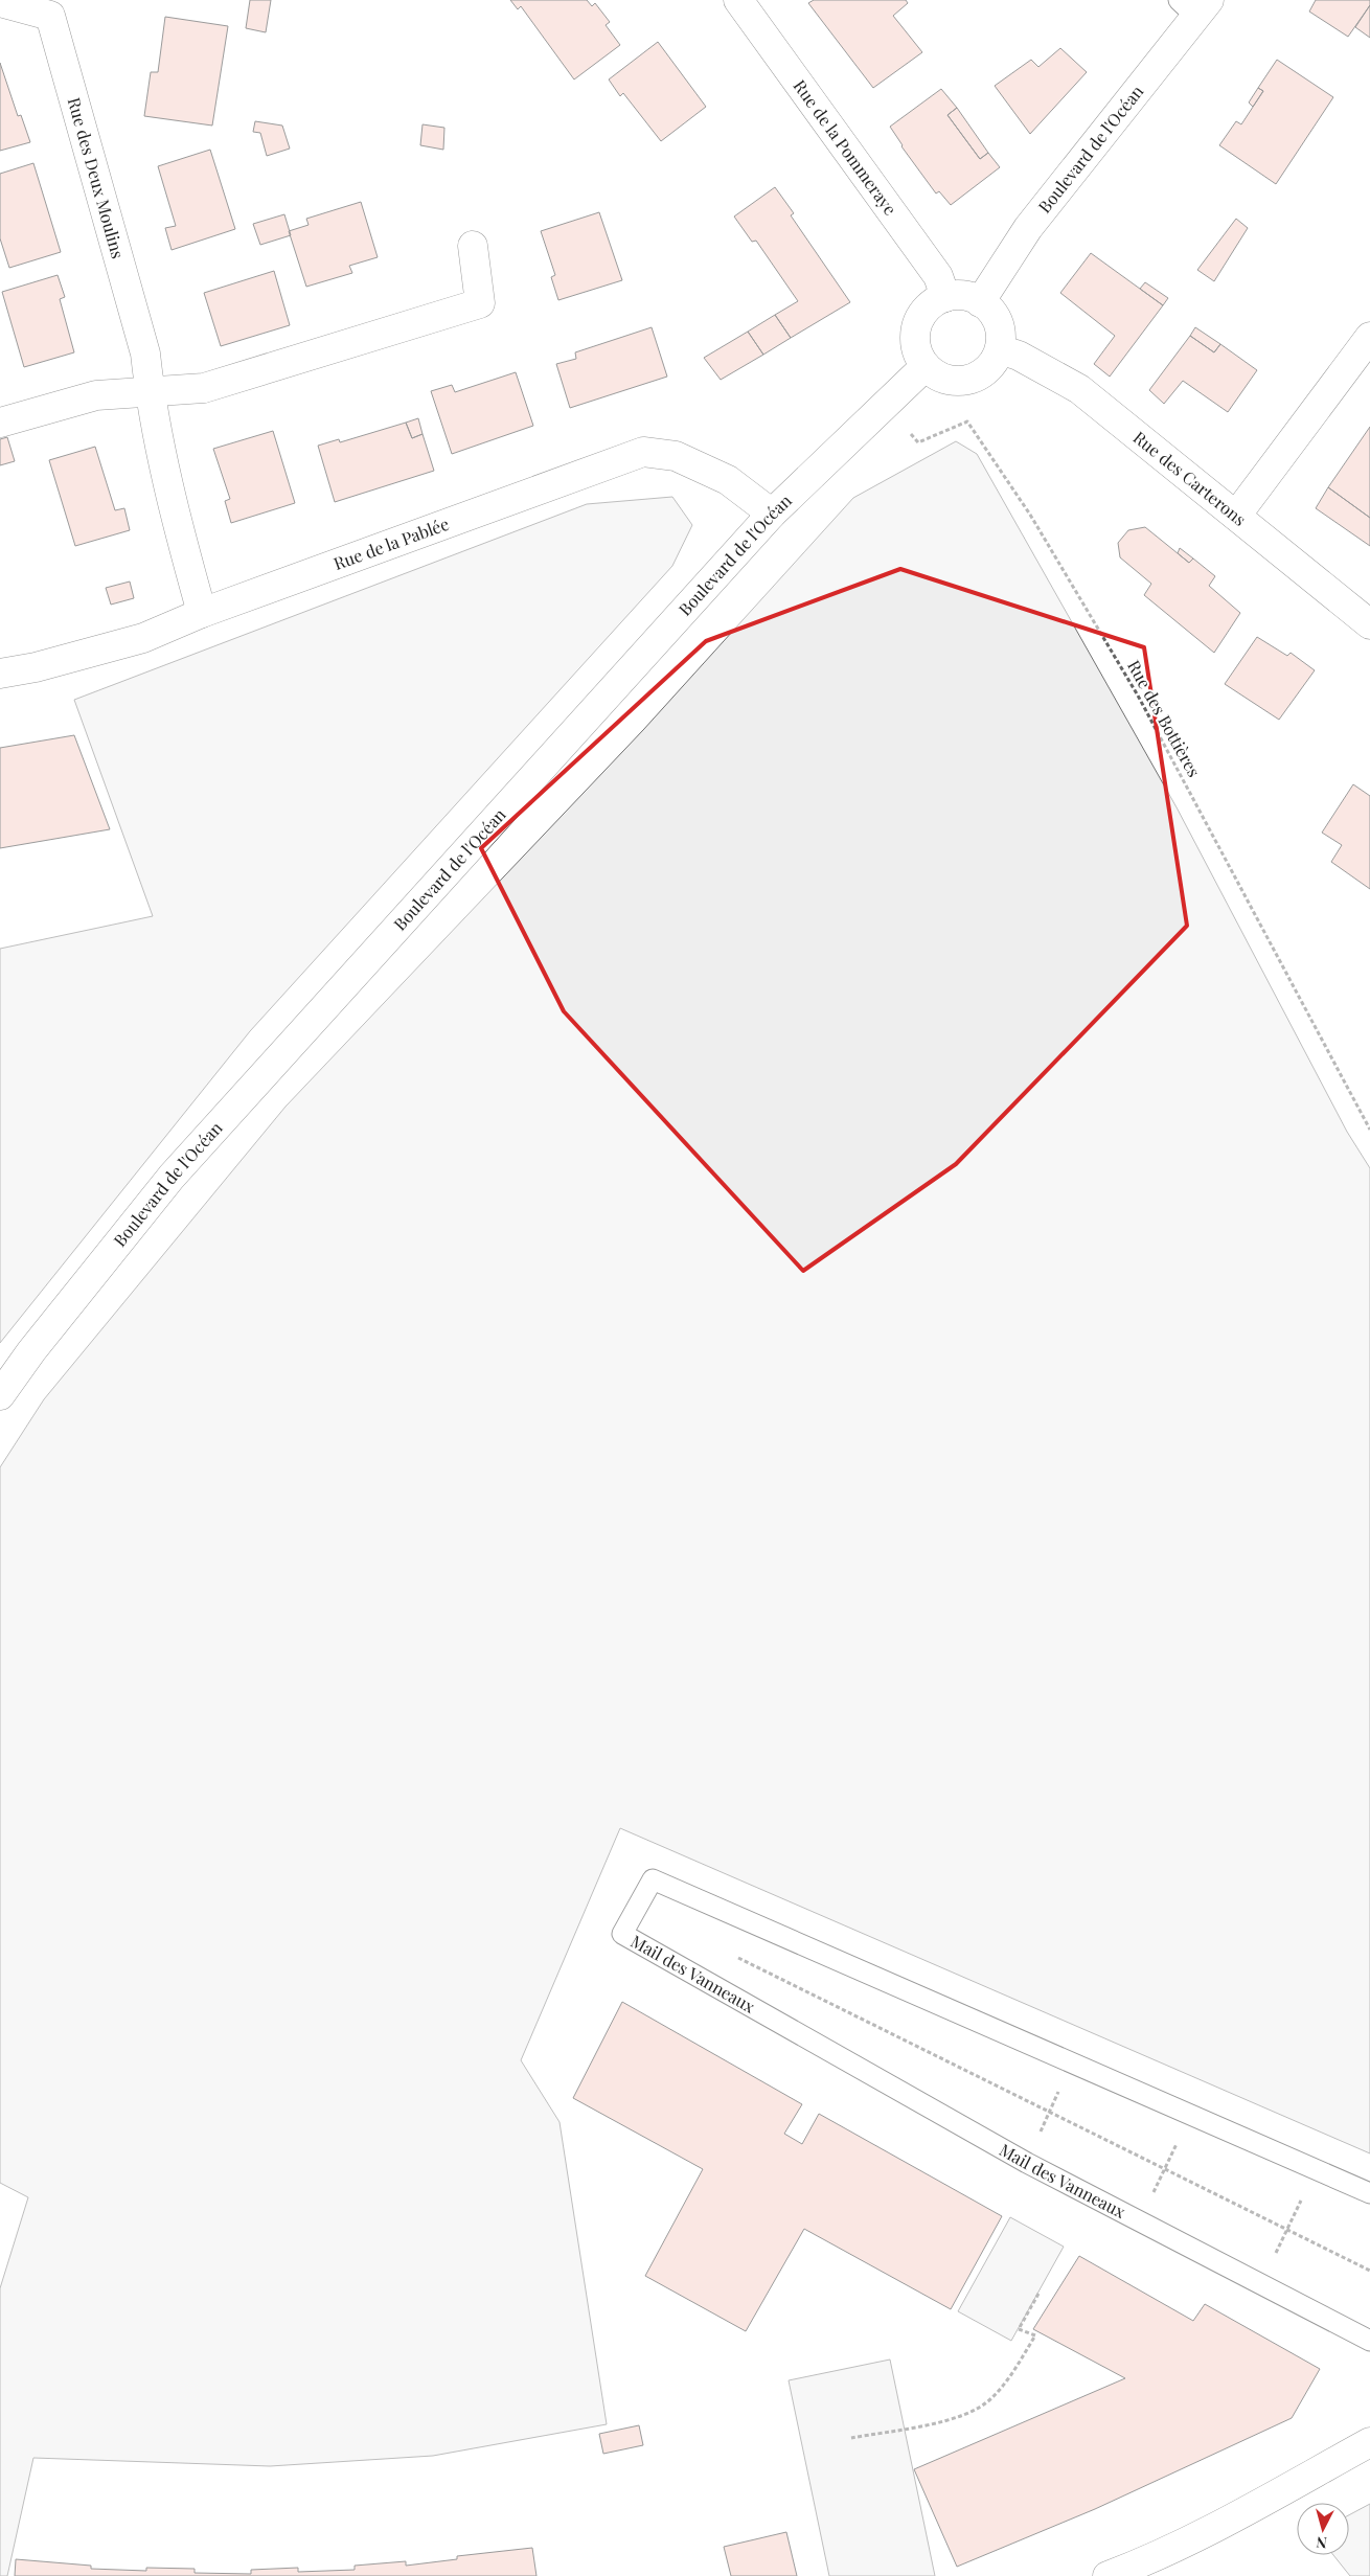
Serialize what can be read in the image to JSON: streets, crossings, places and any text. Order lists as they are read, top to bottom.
{
  "streets": {
    "street": [
      "Rue de la Pommeraye",
      "Boulevard de l'Océan",
      "Rue des Deux Moulins",
      "Rue des Carterons",
      "Rue de la Pablée"
    ],
    "lane": ["Mail des Vanneaux"],
    "path": ["Rue des Bottières"]
  },
  "crossings": [
    ["Rue de la Pommeraye", "Boulevard de l'Océan"],
    ["Rue de la Pommeraye", "Rue des Carterons"],
    ["Boulevard de l'Océan", "Rue des Carterons"],
    ["Boulevard de l'Océan", "Rue de la Pablée"],
    ["Boulevard de l'Océan", "Rue des Bottières"],
    ["Rue des Deux Moulins", "Rue de la Pablée"]
  ],
  "north": "bottom"
}
